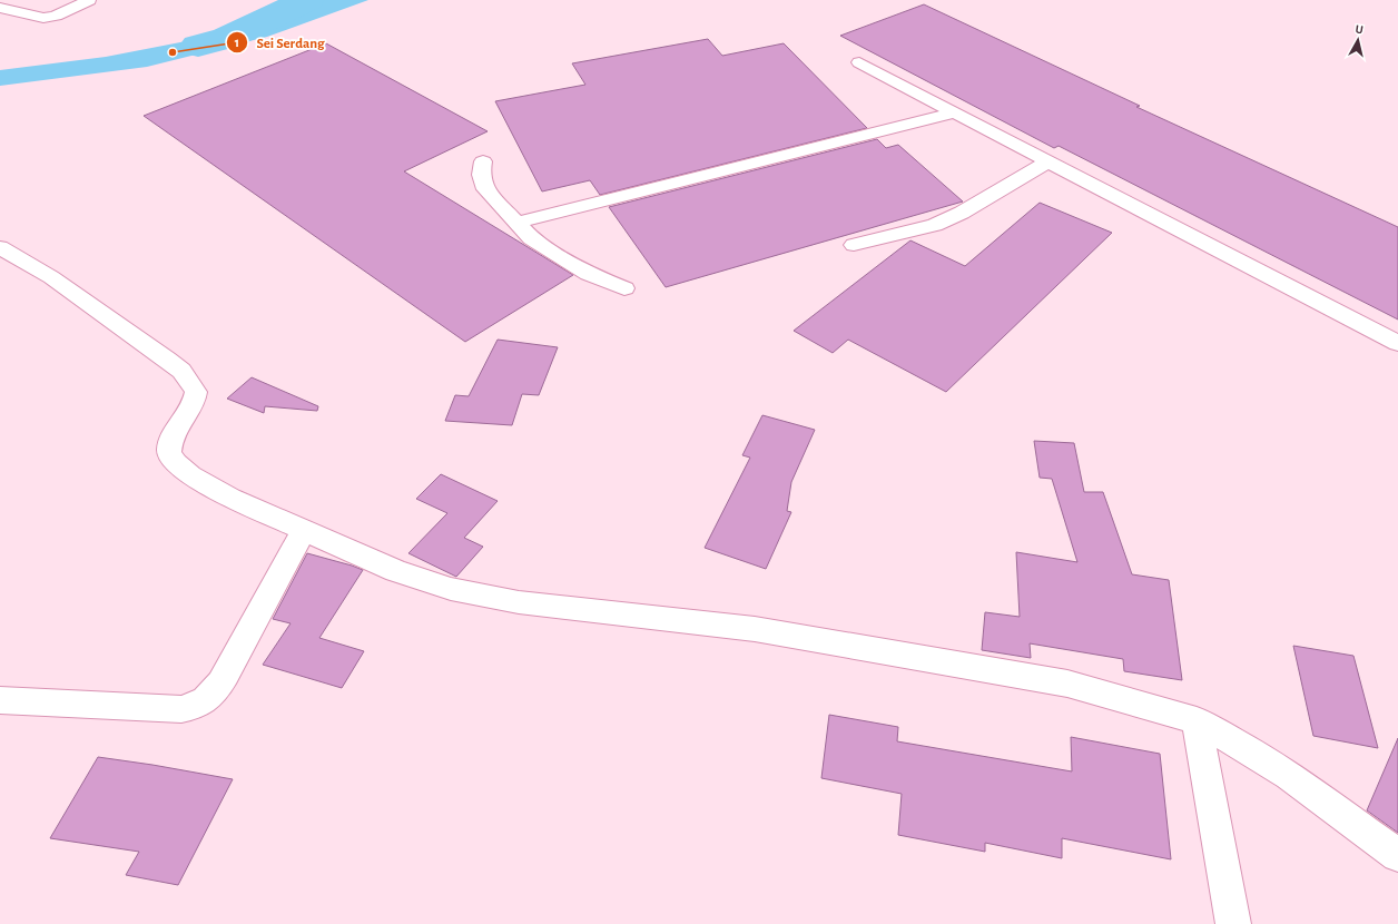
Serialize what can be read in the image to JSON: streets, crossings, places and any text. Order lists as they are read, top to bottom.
{
  "places": ["Sei Serdang"],
  "north": "top"
}
